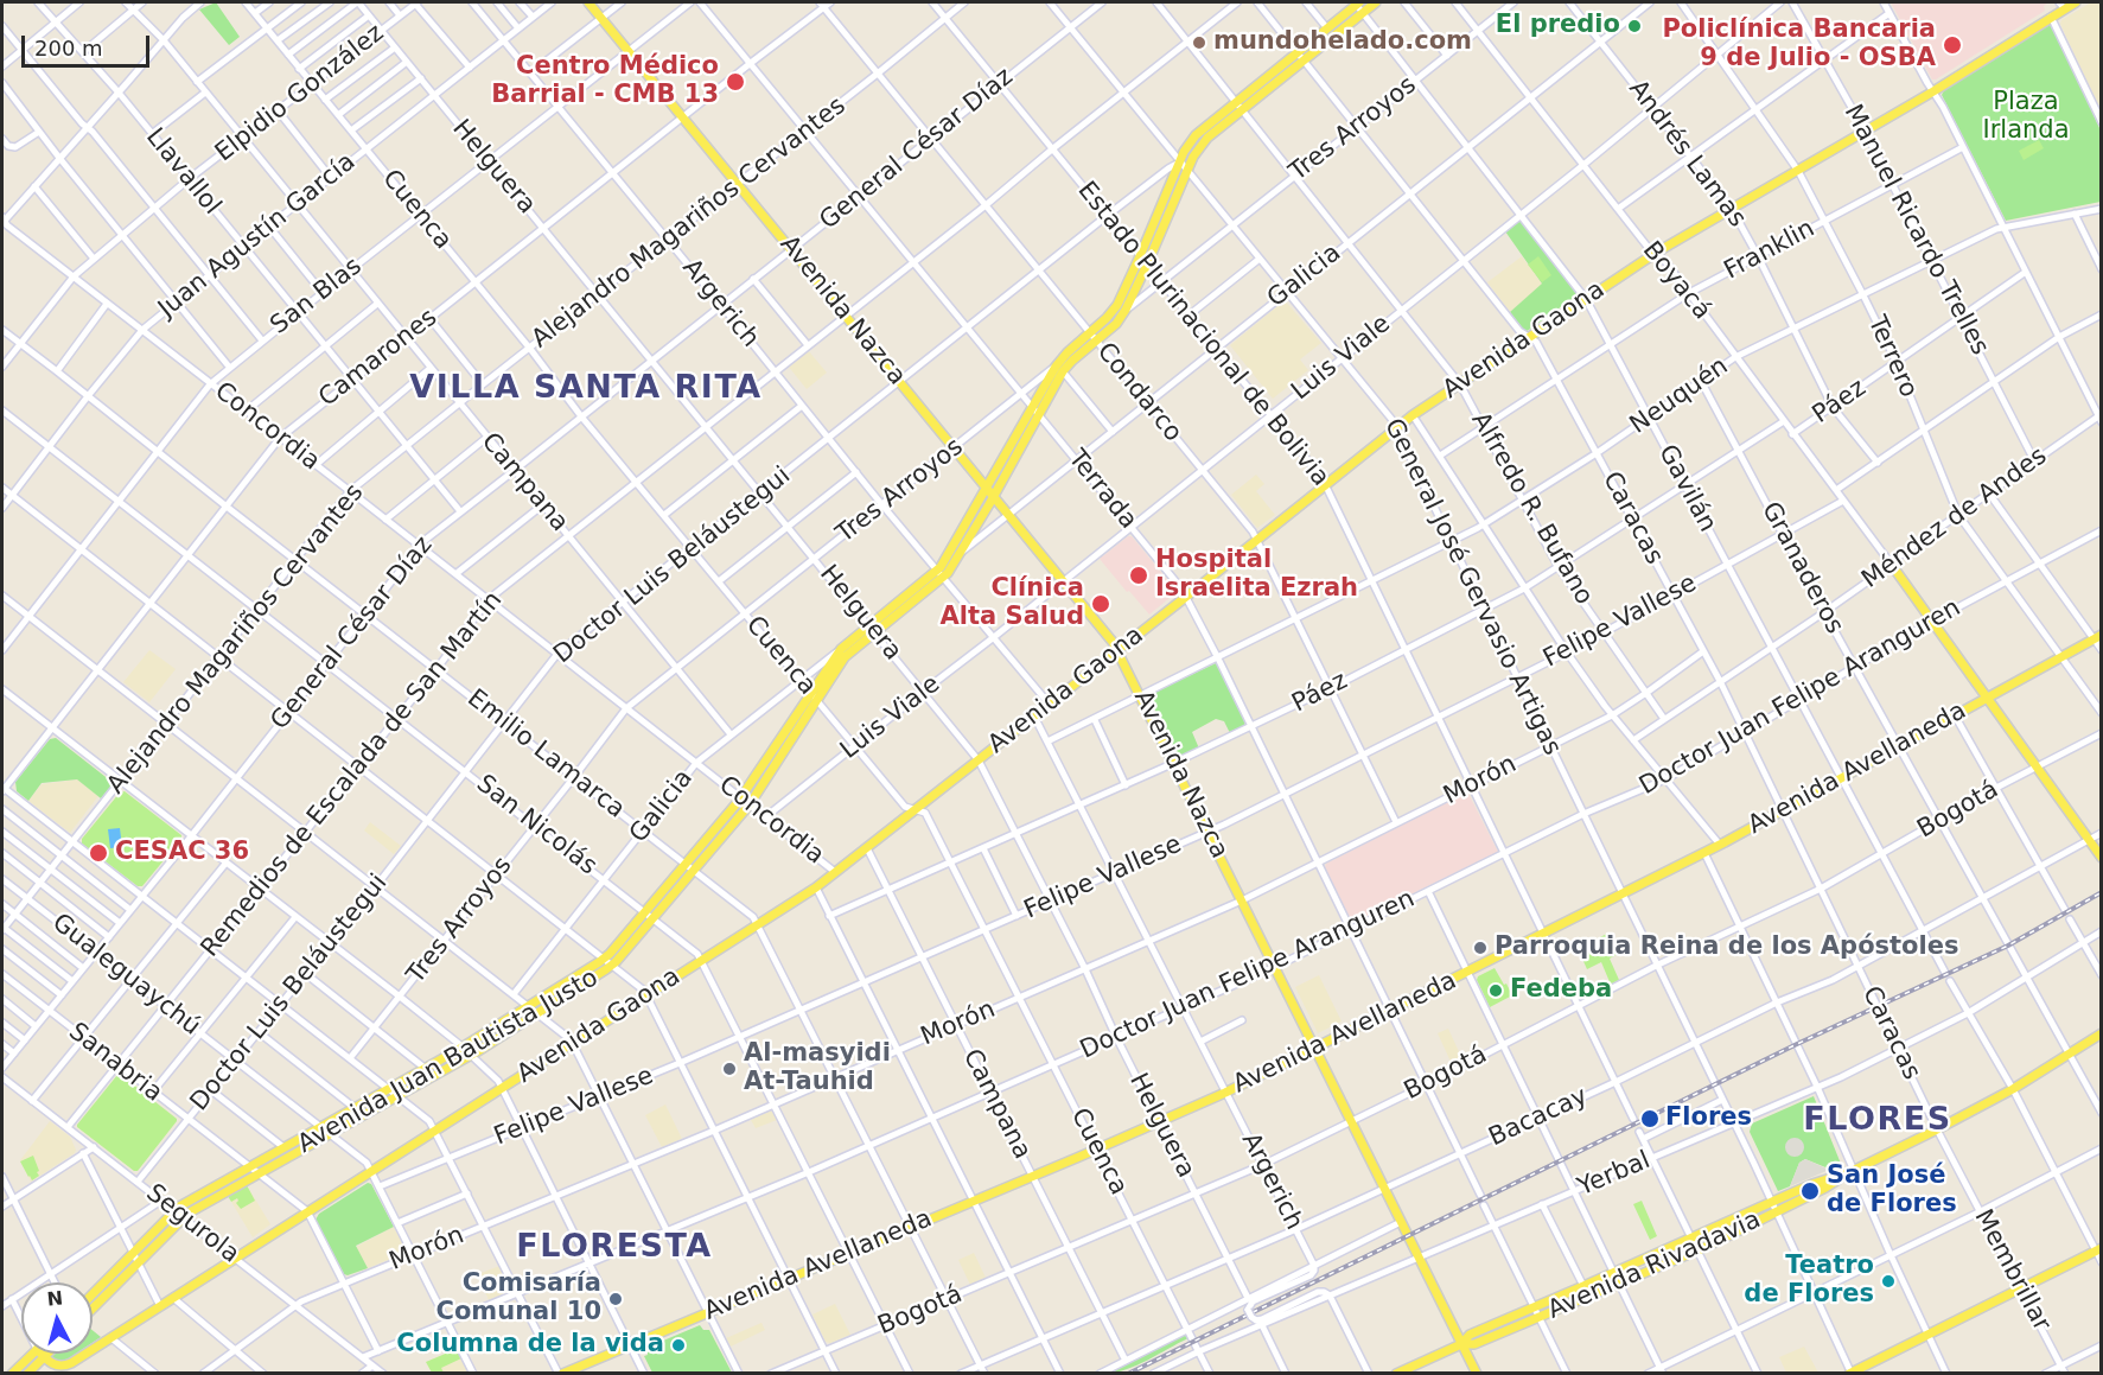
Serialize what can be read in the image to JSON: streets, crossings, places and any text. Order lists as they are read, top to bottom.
{
  "streets": {
    "main road": [
      "Avenida Nazca",
      "Avenida Gaona",
      "Avenida Avellaneda",
      "Avenida Juan Bautista Justo",
      "Avenida Rivadavia"
    ],
    "street": [
      "Elpidio González",
      "Tres Arroyos",
      "General César Díaz",
      "Andrés Lamas",
      "Helguera",
      "Llavallol",
      "Cuenca",
      "Alejandro Magariños Cervantes",
      "Manuel Ricardo Trelles",
      "Juan Agustín García",
      "Franklin",
      "Galicia",
      "Boyacá",
      "San Blas",
      "Argerich",
      "Estado Plurinacional de Bolivia",
      "Terrero",
      "Camarones",
      "Luis Viale",
      "Condarco",
      "Neuquén",
      "Páez",
      "Concordia",
      "Campana",
      "Gavilán",
      "Terrada",
      "Alfredo R. Bufano",
      "Caracas",
      "Méndez de Andes",
      "Doctor Luis Beláustegui",
      "Granaderos",
      "General José Gervasio Artigas",
      "Felipe Vallese",
      "Doctor Juan Felipe Aranguren",
      "Emilio Lamarca",
      "Remedios de Escalada de San Martín",
      "Morón",
      "Bogotá",
      "San Nicolás",
      "Gualeguaychú",
      "Sanabria",
      "Bacacay",
      "Yerbal",
      "Segurola",
      "Membrillar"
    ]
  },
  "crossings": [
    ["Elpidio González", "Helguera"],
    ["Elpidio González", "Llavallol"],
    ["Elpidio González", "Cuenca"],
    ["Elpidio González", "Concordia"],
    ["Elpidio González", "Campana"],
    ["Elpidio González", "Emilio Lamarca"],
    ["Tres Arroyos", "Helguera"],
    ["Tres Arroyos", "Cuenca"],
    ["Tres Arroyos", "Boyacá"],
    ["Tres Arroyos", "Argerich"],
    ["Tres Arroyos", "Avenida Nazca"],
    ["Tres Arroyos", "Estado Plurinacional de Bolivia"],
    ["Tres Arroyos", "Concordia"],
    ["Tres Arroyos", "Campana"],
    ["Tres Arroyos", "Gavilán"],
    ["Tres Arroyos", "Terrada"],
    ["Tres Arroyos", "Alfredo R. Bufano"],
    ["Tres Arroyos", "Caracas"],
    ["Tres Arroyos", "General José Gervasio Artigas"],
    ["Tres Arroyos", "Emilio Lamarca"],
    ["Tres Arroyos", "San Nicolás"],
    ["Tres Arroyos", "Avenida Juan Bautista Justo"],
    ["General César Díaz", "Helguera"],
    ["General César Díaz", "Llavallol"],
    ["General César Díaz", "Cuenca"],
    ["General César Díaz", "Argerich"],
    ["General César Díaz", "Avenida Nazca"],
    ["General César Díaz", "Estado Plurinacional de Bolivia"],
    ["General César Díaz", "Condarco"],
    ["General César Díaz", "Concordia"],
    ["General César Díaz", "Campana"],
    ["General César Díaz", "Terrada"],
    ["General César Díaz", "General José Gervasio Artigas"],
    ["General César Díaz", "Emilio Lamarca"],
    ["General César Díaz", "San Nicolás"],
    ["General César Díaz", "Gualeguaychú"],
    ["General César Díaz", "Sanabria"],
    ["Andrés Lamas", "Franklin"],
    ["Andrés Lamas", "Galicia"],
    ["Andrés Lamas", "Avenida Gaona"],
    ["Andrés Lamas", "Luis Viale"],
    ["Andrés Lamas", "Neuquén"],
    ["Andrés Lamas", "Páez"],
    ["Helguera", "Alejandro Magariños Cervantes"],
    ["Helguera", "Juan Agustín García"],
    ["Helguera", "San Blas"],
    ["Helguera", "Avenida Gaona"],
    ["Helguera", "Camarones"],
    ["Helguera", "Luis Viale"],
    ["Helguera", "Páez"],
    ["Helguera", "Doctor Luis Beláustegui"],
    ["Helguera", "Felipe Vallese"],
    ["Helguera", "Doctor Juan Felipe Aranguren"],
    ["Helguera", "Avenida Avellaneda"],
    ["Helguera", "Remedios de Escalada de San Martín"],
    ["Helguera", "Morón"],
    ["Helguera", "Bogotá"],
    ["Helguera", "Avenida Juan Bautista Justo"],
    ["Helguera", "Bacacay"],
    ["Llavallol", "Alejandro Magariños Cervantes"],
    ["Llavallol", "Juan Agustín García"],
    ["Llavallol", "San Blas"],
    ["Llavallol", "Camarones"],
    ["Cuenca", "Alejandro Magariños Cervantes"],
    ["Cuenca", "Juan Agustín García"],
    ["Cuenca", "Galicia"],
    ["Cuenca", "San Blas"],
    ["Cuenca", "Avenida Gaona"],
    ["Cuenca", "Camarones"],
    ["Cuenca", "Luis Viale"],
    ["Cuenca", "Páez"],
    ["Cuenca", "Doctor Luis Beláustegui"],
    ["Cuenca", "Felipe Vallese"],
    ["Cuenca", "Doctor Juan Felipe Aranguren"],
    ["Cuenca", "Avenida Avellaneda"],
    ["Cuenca", "Remedios de Escalada de San Martín"],
    ["Cuenca", "Morón"],
    ["Cuenca", "Bogotá"],
    ["Cuenca", "Avenida Juan Bautista Justo"],
    ["Cuenca", "Bacacay"],
    ["Cuenca", "Yerbal"],
    ["Alejandro Magariños Cervantes", "Argerich"],
    ["Alejandro Magariños Cervantes", "Avenida Nazca"],
    ["Alejandro Magariños Cervantes", "Estado Plurinacional de Bolivia"],
    ["Alejandro Magariños Cervantes", "Condarco"],
    ["Alejandro Magariños Cervantes", "Concordia"],
    ["Alejandro Magariños Cervantes", "Campana"],
    ["Alejandro Magariños Cervantes", "Terrada"],
    ["Alejandro Magariños Cervantes", "Emilio Lamarca"],
    ["Alejandro Magariños Cervantes", "San Nicolás"],
    ["Alejandro Magariños Cervantes", "Gualeguaychú"],
    ["Manuel Ricardo Trelles", "Franklin"],
    ["Manuel Ricardo Trelles", "Avenida Gaona"],
    ["Manuel Ricardo Trelles", "Neuquén"],
    ["Manuel Ricardo Trelles", "Páez"],
    ["Manuel Ricardo Trelles", "Méndez de Andes"],
    ["Juan Agustín García", "Argerich"],
    ["Juan Agustín García", "Concordia"],
    ["Juan Agustín García", "Campana"],
    ["Juan Agustín García", "Emilio Lamarca"],
    ["Juan Agustín García", "San Nicolás"],
    ["Franklin", "Boyacá"],
    ["Franklin", "Terrero"],
    ["Franklin", "Gavilán"],
    ["Franklin", "Alfredo R. Bufano"],
    ["Franklin", "Caracas"],
    ["Galicia", "Boyacá"],
    ["Galicia", "Avenida Nazca"],
    ["Galicia", "Estado Plurinacional de Bolivia"],
    ["Galicia", "Condarco"],
    ["Galicia", "Concordia"],
    ["Galicia", "Campana"],
    ["Galicia", "Gavilán"],
    ["Galicia", "Terrada"],
    ["Galicia", "Alfredo R. Bufano"],
    ["Galicia", "Caracas"],
    ["Galicia", "General José Gervasio Artigas"],
    ["Galicia", "Emilio Lamarca"],
    ["Galicia", "San Nicolás"],
    ["Galicia", "Avenida Juan Bautista Justo"],
    ["Boyacá", "Avenida Gaona"],
    ["Boyacá", "Luis Viale"],
    ["Boyacá", "Neuquén"],
    ["Boyacá", "Páez"],
    ["Boyacá", "Méndez de Andes"],
    ["Boyacá", "Felipe Vallese"],
    ["San Blas", "Argerich"],
    ["San Blas", "Avenida Nazca"],
    ["San Blas", "Concordia"],
    ["San Blas", "Campana"],
    ["San Blas", "Emilio Lamarca"],
    ["San Blas", "San Nicolás"],
    ["Argerich", "Avenida Gaona"],
    ["Argerich", "Camarones"],
    ["Argerich", "Luis Viale"],
    ["Argerich", "Neuquén"],
    ["Argerich", "Páez"],
    ["Argerich", "Doctor Luis Beláustegui"],
    ["Argerich", "Felipe Vallese"],
    ["Argerich", "Doctor Juan Felipe Aranguren"],
    ["Argerich", "Avenida Avellaneda"],
    ["Argerich", "Remedios de Escalada de San Martín"],
    ["Argerich", "Morón"],
    ["Argerich", "Bogotá"],
    ["Argerich", "Avenida Juan Bautista Justo"],
    ["Argerich", "Bacacay"],
    ["Avenida Nazca", "Avenida Gaona"],
    ["Avenida Nazca", "Camarones"],
    ["Avenida Nazca", "Luis Viale"],
    ["Avenida Nazca", "Neuquén"],
    ["Avenida Nazca", "Páez"],
    ["Avenida Nazca", "Doctor Luis Beláustegui"],
    ["Avenida Nazca", "Felipe Vallese"],
    ["Avenida Nazca", "Doctor Juan Felipe Aranguren"],
    ["Avenida Nazca", "Avenida Avellaneda"],
    ["Avenida Nazca", "Remedios de Escalada de San Martín"],
    ["Avenida Nazca", "Morón"],
    ["Avenida Nazca", "Bogotá"],
    ["Avenida Nazca", "Avenida Juan Bautista Justo"],
    ["Avenida Nazca", "Bacacay"],
    ["Avenida Nazca", "Yerbal"],
    ["Avenida Nazca", "Avenida Rivadavia"],
    ["Estado Plurinacional de Bolivia", "Avenida Gaona"],
    ["Estado Plurinacional de Bolivia", "Luis Viale"],
    ["Estado Plurinacional de Bolivia", "Neuquén"],
    ["Estado Plurinacional de Bolivia", "Páez"],
    ["Estado Plurinacional de Bolivia", "Doctor Luis Beláustegui"],
    ["Estado Plurinacional de Bolivia", "Felipe Vallese"],
    ["Estado Plurinacional de Bolivia", "Doctor Juan Felipe Aranguren"],
    ["Estado Plurinacional de Bolivia", "Avenida Avellaneda"],
    ["Estado Plurinacional de Bolivia", "Remedios de Escalada de San Martín"],
    ["Estado Plurinacional de Bolivia", "Morón"],
    ["Estado Plurinacional de Bolivia", "Bogotá"],
    ["Estado Plurinacional de Bolivia", "Avenida Juan Bautista Justo"],
    ["Estado Plurinacional de Bolivia", "Bacacay"],
    ["Avenida Gaona", "Terrero"],
    ["Avenida Gaona", "Condarco"],
    ["Avenida Gaona", "Concordia"],
    ["Avenida Gaona", "Campana"],
    ["Avenida Gaona", "Gavilán"],
    ["Avenida Gaona", "Terrada"],
    ["Avenida Gaona", "Alfredo R. Bufano"],
    ["Avenida Gaona", "Caracas"],
    ["Avenida Gaona", "General José Gervasio Artigas"],
    ["Avenida Gaona", "Emilio Lamarca"],
    ["Avenida Gaona", "San Nicolás"],
    ["Avenida Gaona", "Gualeguaychú"],
    ["Avenida Gaona", "Sanabria"],
    ["Avenida Gaona", "Segurola"],
    ["Terrero", "Luis Viale"],
    ["Terrero", "Neuquén"],
    ["Terrero", "Páez"],
    ["Terrero", "Méndez de Andes"],
    ["Terrero", "Doctor Juan Felipe Aranguren"],
    ["Terrero", "Avenida Avellaneda"],
    ["Camarones", "Condarco"],
    ["Camarones", "Concordia"],
    ["Camarones", "Campana"],
    ["Camarones", "Terrada"],
    ["Camarones", "Emilio Lamarca"],
    ["Camarones", "San Nicolás"],
    ["Luis Viale", "Condarco"],
    ["Luis Viale", "Concordia"],
    ["Luis Viale", "Gavilán"],
    ["Luis Viale", "Terrada"],
    ["Luis Viale", "Alfredo R. Bufano"],
    ["Luis Viale", "Caracas"],
    ["Luis Viale", "General José Gervasio Artigas"],
    ["Condarco", "Neuquén"],
    ["Condarco", "Páez"],
    ["Condarco", "Doctor Luis Beláustegui"],
    ["Condarco", "Felipe Vallese"],
    ["Condarco", "Remedios de Escalada de San Martín"],
    ["Condarco", "Morón"],
    ["Condarco", "Avenida Juan Bautista Justo"],
    ["Neuquén", "Gavilán"],
    ["Neuquén", "Terrada"],
    ["Neuquén", "Alfredo R. Bufano"],
    ["Neuquén", "Caracas"],
    ["Neuquén", "Granaderos"],
    ["Neuquén", "General José Gervasio Artigas"],
    ["Páez", "Concordia"],
    ["Páez", "Campana"],
    ["Páez", "Gavilán"],
    ["Páez", "Terrada"],
    ["Páez", "Alfredo R. Bufano"],
    ["Páez", "Caracas"],
    ["Páez", "Granaderos"],
    ["Páez", "General José Gervasio Artigas"],
    ["Concordia", "Doctor Luis Beláustegui"],
    ["Concordia", "Felipe Vallese"],
    ["Concordia", "Doctor Juan Felipe Aranguren"],
    ["Concordia", "Avenida Avellaneda"],
    ["Concordia", "Remedios de Escalada de San Martín"],
    ["Concordia", "Morón"],
    ["Concordia", "Bogotá"],
    ["Concordia", "Avenida Juan Bautista Justo"],
    ["Concordia", "Bacacay"],
    ["Campana", "Doctor Luis Beláustegui"],
    ["Campana", "Felipe Vallese"],
    ["Campana", "Doctor Juan Felipe Aranguren"],
    ["Campana", "Avenida Avellaneda"],
    ["Campana", "Remedios de Escalada de San Martín"],
    ["Campana", "Morón"],
    ["Campana", "Bogotá"],
    ["Campana", "Bacacay"],
    ["Gavilán", "Méndez de Andes"],
    ["Gavilán", "Felipe Vallese"],
    ["Gavilán", "Doctor Juan Felipe Aranguren"],
    ["Gavilán", "Avenida Avellaneda"],
    ["Gavilán", "Bogotá"],
    ["Gavilán", "Avenida Juan Bautista Justo"],
    ["Gavilán", "Bacacay"],
    ["Terrada", "Doctor Luis Beláustegui"],
    ["Terrada", "Felipe Vallese"],
    ["Terrada", "Doctor Juan Felipe Aranguren"],
    ["Terrada", "Avenida Avellaneda"],
    ["Terrada", "Remedios de Escalada de San Martín"],
    ["Terrada", "Morón"],
    ["Terrada", "Bogotá"],
    ["Terrada", "Avenida Juan Bautista Justo"],
    ["Terrada", "Bacacay"],
    ["Alfredo R. Bufano", "Méndez de Andes"],
    ["Alfredo R. Bufano", "Felipe Vallese"],
    ["Alfredo R. Bufano", "Remedios de Escalada de San Martín"],
    ["Alfredo R. Bufano", "Morón"],
    ["Alfredo R. Bufano", "Avenida Juan Bautista Justo"],
    ["Caracas", "Méndez de Andes"],
    ["Caracas", "Felipe Vallese"],
    ["Caracas", "Doctor Juan Felipe Aranguren"],
    ["Caracas", "Avenida Avellaneda"],
    ["Caracas", "Morón"],
    ["Caracas", "Bogotá"],
    ["Caracas", "Avenida Juan Bautista Justo"],
    ["Caracas", "Bacacay"],
    ["Caracas", "Yerbal"],
    ["Caracas", "Avenida Rivadavia"],
    ["Caracas", "Membrillar"],
    ["Méndez de Andes", "Granaderos"],
    ["Doctor Luis Beláustegui", "General José Gervasio Artigas"],
    ["Doctor Luis Beláustegui", "Emilio Lamarca"],
    ["Doctor Luis Beláustegui", "San Nicolás"],
    ["Doctor Luis Beláustegui", "Gualeguaychú"],
    ["Doctor Luis Beláustegui", "Avenida Juan Bautista Justo"],
    ["Doctor Luis Beláustegui", "Sanabria"],
    ["Doctor Luis Beláustegui", "Segurola"],
    ["Granaderos", "Felipe Vallese"],
    ["Granaderos", "Doctor Juan Felipe Aranguren"],
    ["Granaderos", "Avenida Avellaneda"],
    ["Granaderos", "Bogotá"],
    ["Granaderos", "Bacacay"],
    ["Granaderos", "Yerbal"],
    ["Granaderos", "Avenida Rivadavia"],
    ["General José Gervasio Artigas", "Felipe Vallese"],
    ["General José Gervasio Artigas", "Doctor Juan Felipe Aranguren"],
    ["General José Gervasio Artigas", "Avenida Avellaneda"],
    ["General José Gervasio Artigas", "Remedios de Escalada de San Martín"],
    ["General José Gervasio Artigas", "Morón"],
    ["General José Gervasio Artigas", "Bogotá"],
    ["General José Gervasio Artigas", "Avenida Juan Bautista Justo"],
    ["General José Gervasio Artigas", "Bacacay"],
    ["General José Gervasio Artigas", "Yerbal"],
    ["General José Gervasio Artigas", "Avenida Rivadavia"],
    ["Felipe Vallese", "Emilio Lamarca"],
    ["Felipe Vallese", "San Nicolás"],
    ["Felipe Vallese", "Gualeguaychú"],
    ["Doctor Juan Felipe Aranguren", "Emilio Lamarca"],
    ["Doctor Juan Felipe Aranguren", "San Nicolás"],
    ["Doctor Juan Felipe Aranguren", "Gualeguaychú"],
    ["Doctor Juan Felipe Aranguren", "Sanabria"],
    ["Doctor Juan Felipe Aranguren", "Segurola"],
    ["Emilio Lamarca", "Avenida Avellaneda"],
    ["Emilio Lamarca", "Remedios de Escalada de San Martín"],
    ["Emilio Lamarca", "Morón"],
    ["Emilio Lamarca", "Bogotá"],
    ["Emilio Lamarca", "Avenida Juan Bautista Justo"],
    ["Emilio Lamarca", "Bacacay"],
    ["Avenida Avellaneda", "San Nicolás"],
    ["Remedios de Escalada de San Martín", "San Nicolás"],
    ["Remedios de Escalada de San Martín", "Gualeguaychú"],
    ["Remedios de Escalada de San Martín", "Sanabria"],
    ["Remedios de Escalada de San Martín", "Segurola"],
    ["Morón", "San Nicolás"],
    ["Morón", "Gualeguaychú"],
    ["Morón", "Sanabria"],
    ["Morón", "Segurola"],
    ["Bogotá", "San Nicolás"],
    ["San Nicolás", "Avenida Juan Bautista Justo"],
    ["Gualeguaychú", "Avenida Juan Bautista Justo"],
    ["Avenida Juan Bautista Justo", "Sanabria"],
    ["Avenida Juan Bautista Justo", "Segurola"],
    ["Avenida Rivadavia", "Membrillar"]
  ],
  "districts": ["VILLA SANTA RITA", "FLORES", "FLORESTA"],
  "parks": ["Plaza Irlanda"],
  "places": [
    "El predio",
    "mundohelado.com",
    "Policlínica Bancaria 9 de Julio - OSBA",
    "Centro Médico Barrial - CMB 13",
    "Hospital Israelita Ezrah",
    "Clínica Alta Salud",
    "CESAC 36",
    "Parroquia Reina de los Apóstoles",
    "Fedeba",
    "Al-masyidi At-Tauhid",
    "Flores",
    "San José de Flores",
    "Teatro de Flores",
    "Comisaría Comunal 10",
    "Columna de la vida"
  ],
  "scale_bar": "200 m",
  "north": "top"
}
